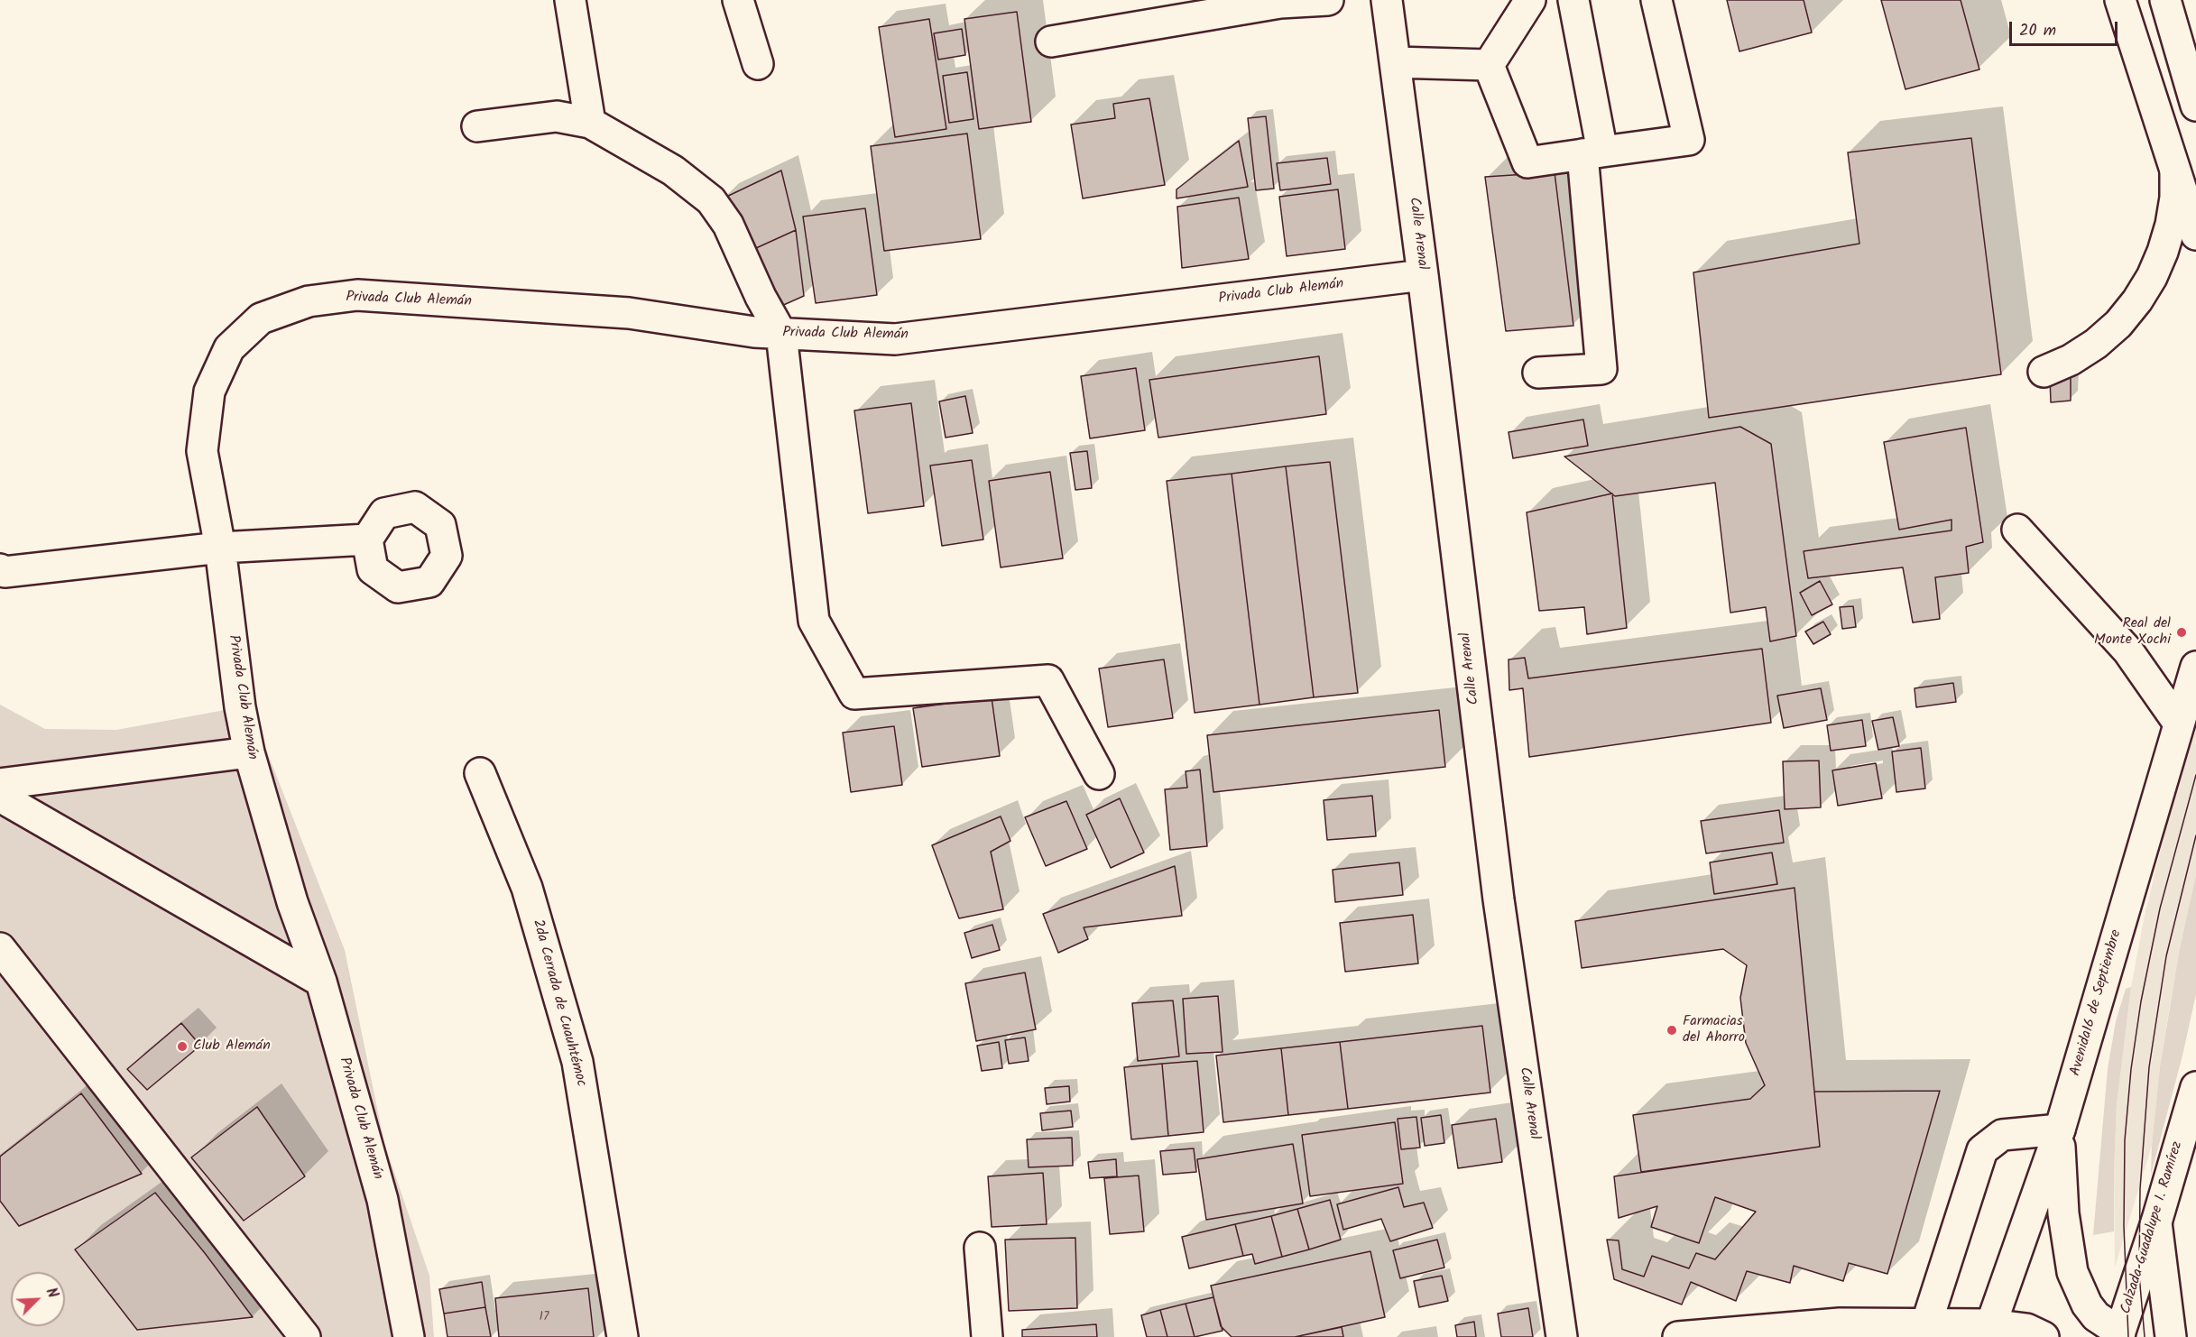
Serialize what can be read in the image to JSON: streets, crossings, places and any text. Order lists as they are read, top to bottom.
{
  "streets": {
    "street": [
      "Calle Arenal",
      "Privada Club Alemán",
      "2da Cerrada de Cuauhtémoc",
      "Avenida16 de Septiembre",
      "Calzada Guadalupe I. Ramírez"
    ]
  },
  "crossings": [
    ["Calle Arenal", "Privada Club Alemán"]
  ],
  "places": ["Real del Monte Xochi", "Farmacias del Ahorro", "Club Alemán"],
  "house_numbers": ["17"],
  "scale_bar": "20 m",
  "north": "top right"
}
